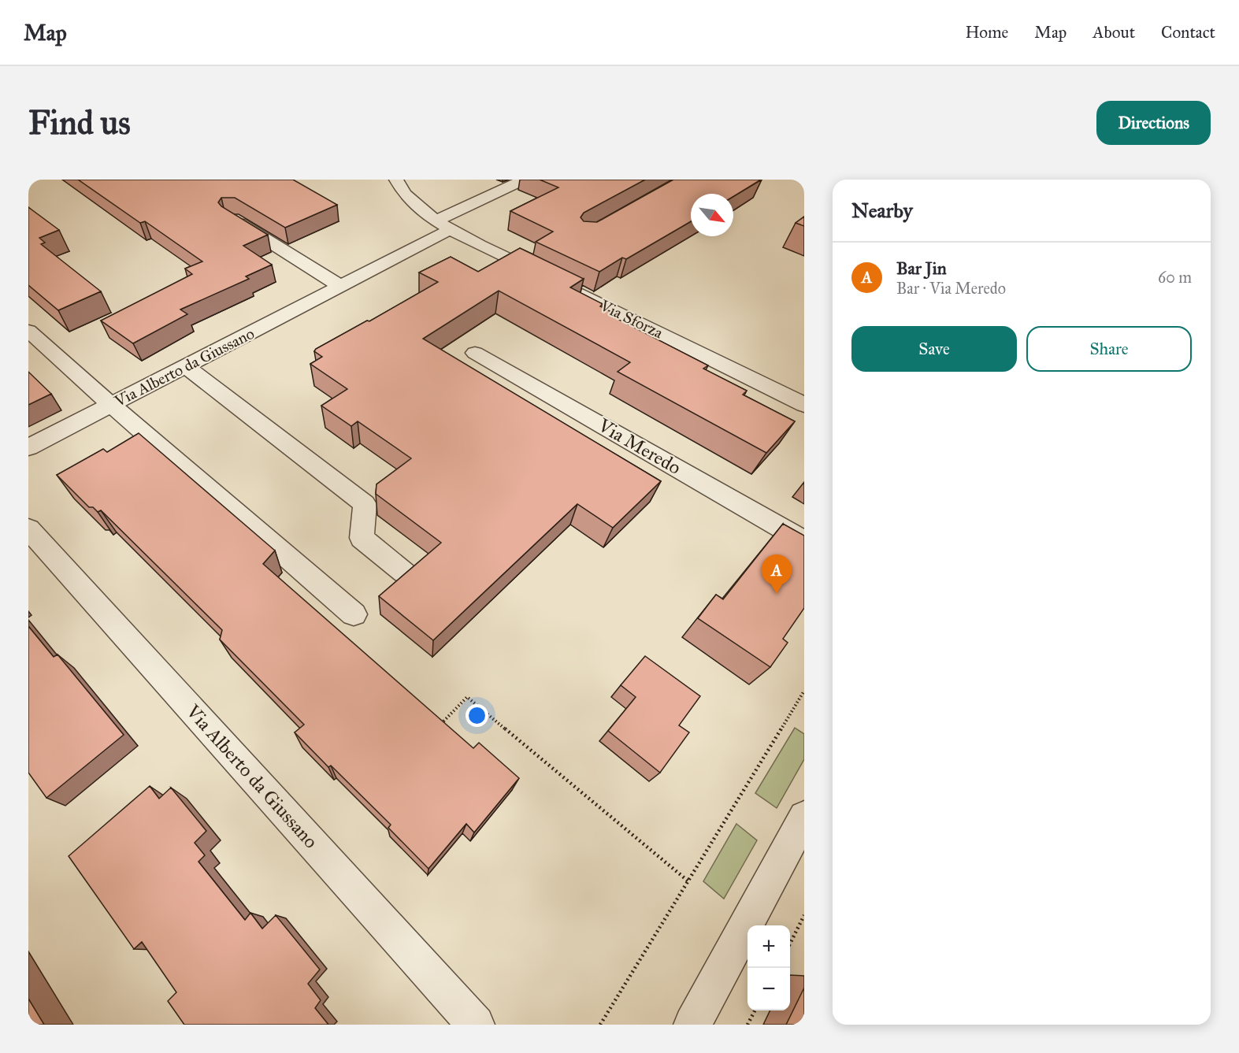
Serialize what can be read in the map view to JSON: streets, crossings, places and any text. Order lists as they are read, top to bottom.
{
  "streets": {
    "street": ["Via Sforza", "Via Alberto da Giussano", "Via Meredo"]
  },
  "crossings": [
    ["Via Sforza", "Via Alberto da Giussano"]
  ],
  "north": "bottom right",
  "page": {
    "header": "Map",
    "nav": [
      "Home",
      "Map",
      "About",
      "Contact"
    ],
    "buttons": [
      "Directions",
      ["Save", "Share"]
    ],
    "title": "Find us",
    "heading": "Nearby",
    "list": [
      {
        "mark": "A",
        "name": "Bar Jin",
        "note": "Bar · Via Meredo",
        "value": "60 m"
      }
    ],
    "pins": "A",
    "map_buttons": ["+", "−"]
  }
}
